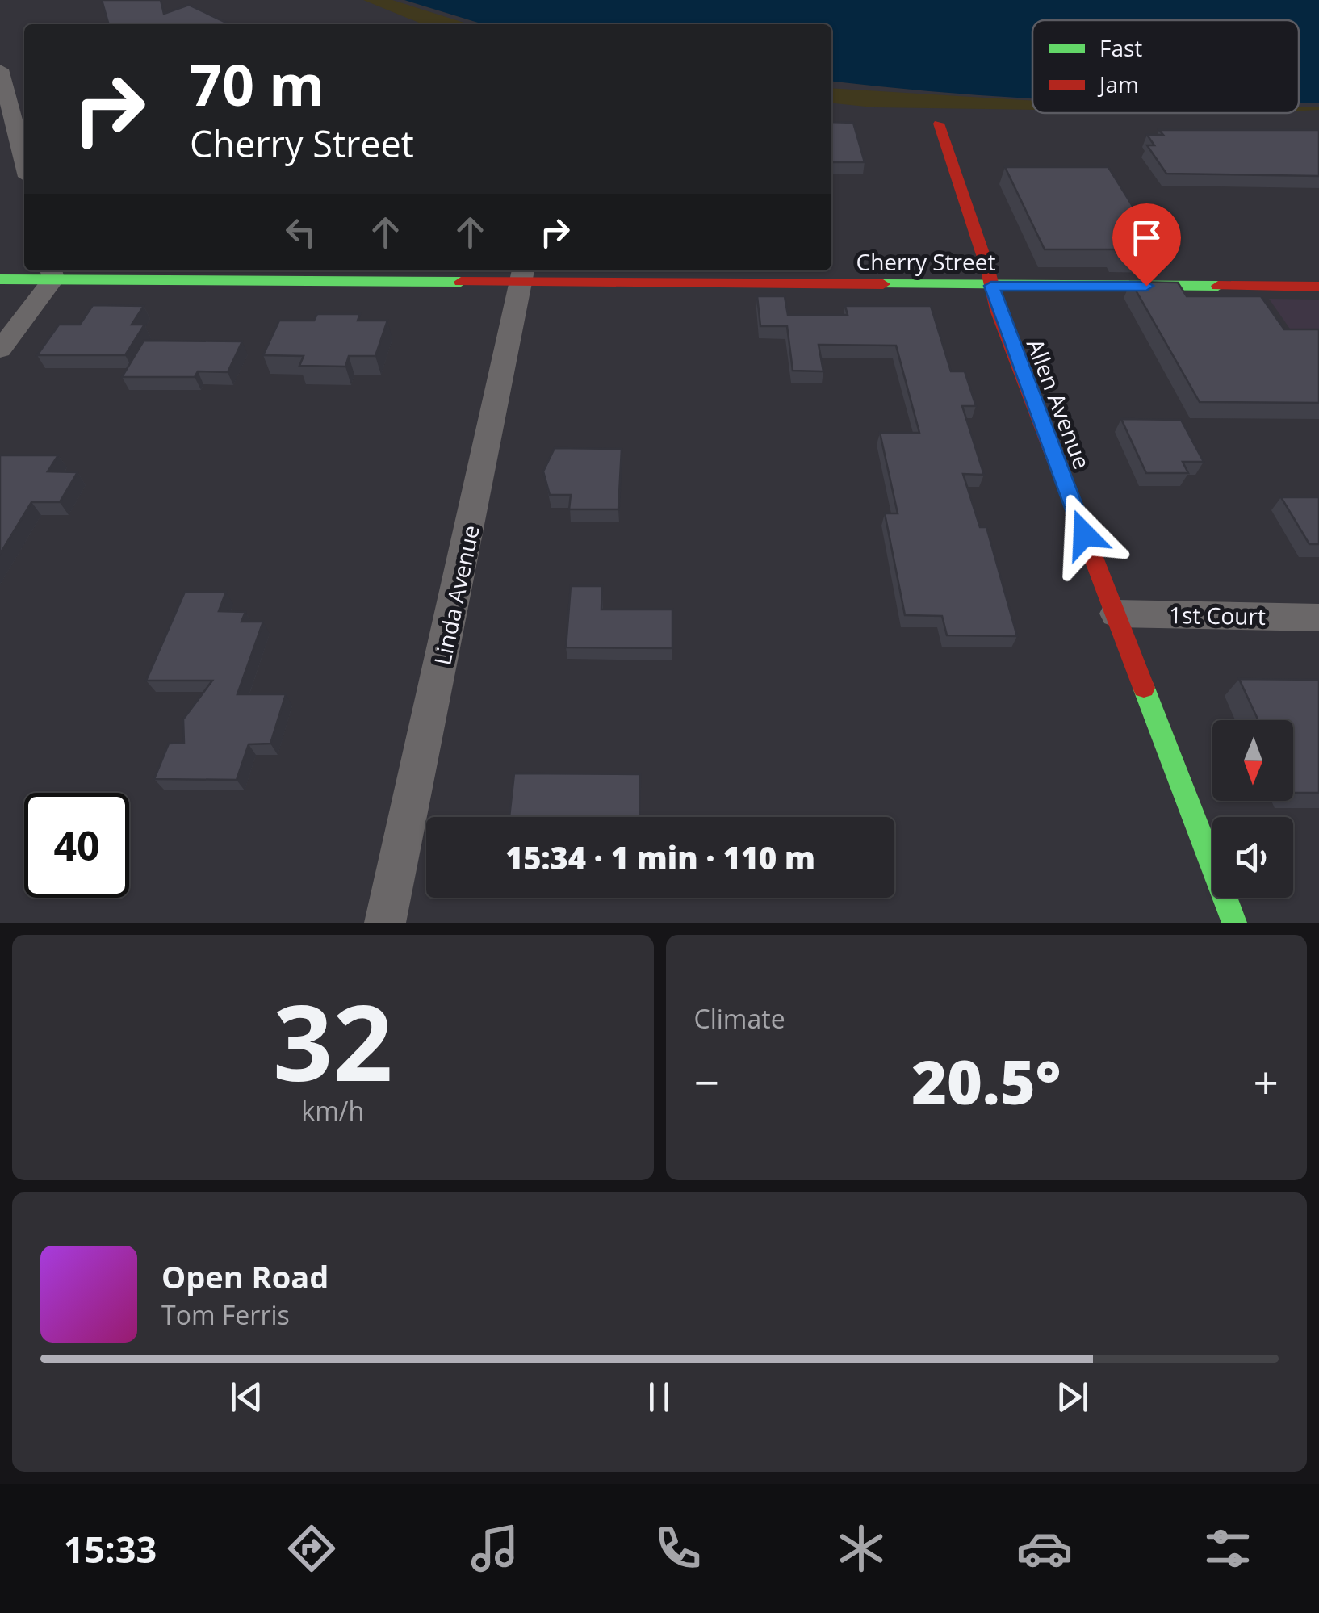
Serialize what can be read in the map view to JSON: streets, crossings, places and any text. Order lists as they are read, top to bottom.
{
  "streets": {
    "street": [
      "Cherry Street",
      "Allen Avenue",
      "Linda Avenue",
      "1st Court"
    ]
  },
  "crossings": [
    ["Cherry Street", "Allen Avenue"],
    ["Cherry Street", "Linda Avenue"],
    ["Allen Avenue", "1st Court"]
  ],
  "legend": ["Fast", "Jam"],
  "north": "bottom",
  "page": {
    "turn": ["70 m", "Cherry Street"],
    "limit": "40",
    "trip": "15:34 · 1 min · 110 m",
    "tile": [
      ["32", "km/h"],
      "Climate"
    ],
    "heat": ["−", "20.5°", "+"],
    "song": ["Open Road", "Tom Ferris"],
    "tabs": "15:33"
  }
}
